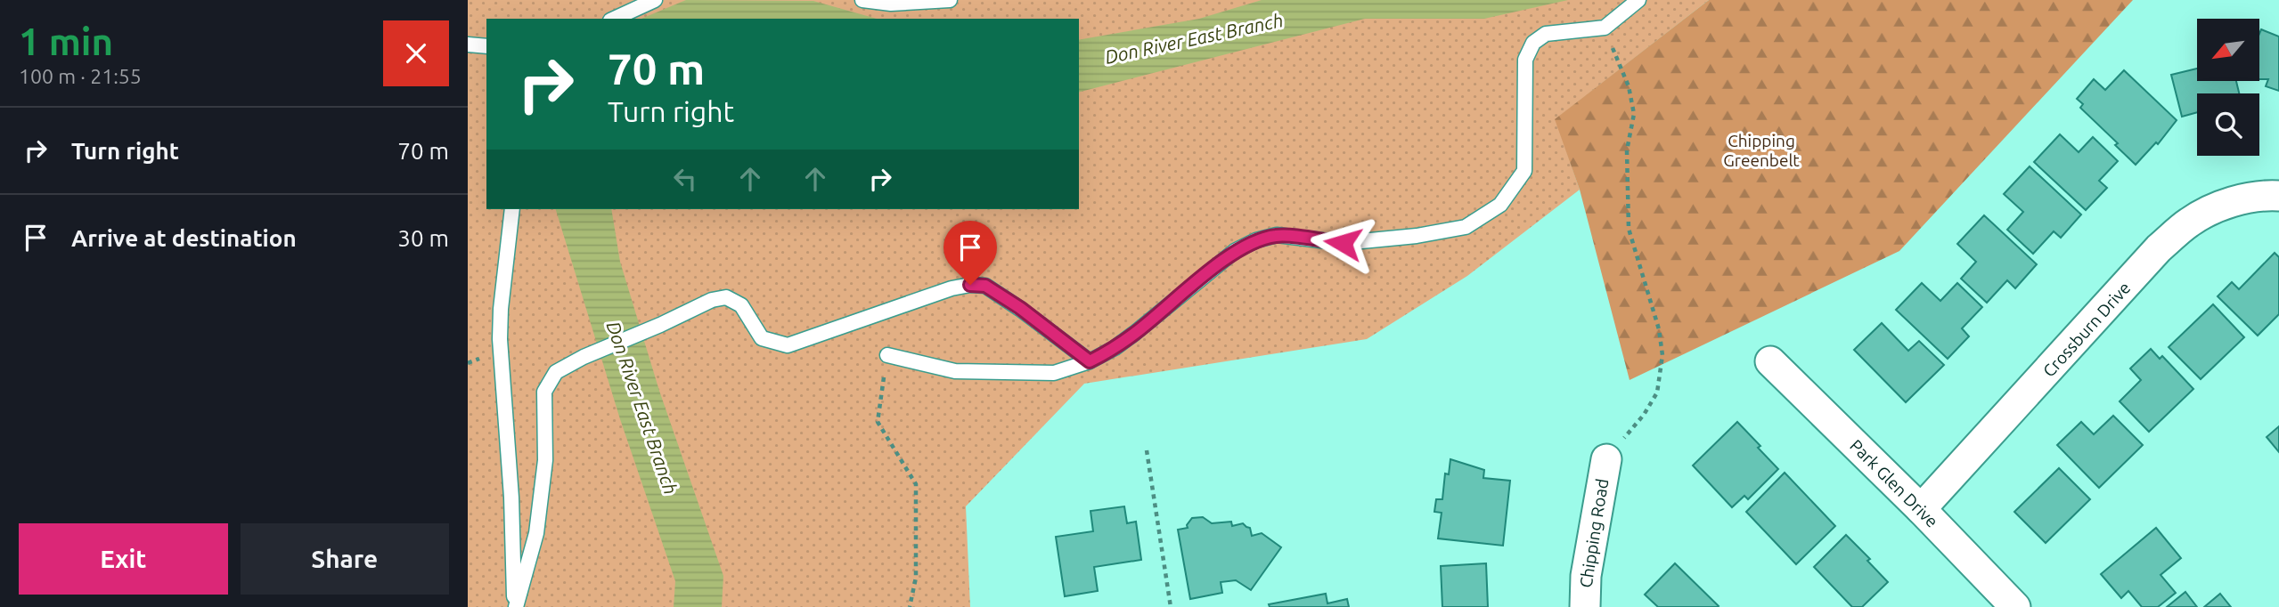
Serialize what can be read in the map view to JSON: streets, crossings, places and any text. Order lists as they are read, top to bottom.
{
  "streets": {
    "street": ["Crossburn Drive", "Park Glen Drive", "Chipping Road"]
  },
  "crossings": [
    ["Crossburn Drive", "Park Glen Drive"]
  ],
  "water": ["Don River East Branch"],
  "parks": ["Chipping Greenbelt"],
  "north": "bottom left",
  "page": {
    "heading": ["1 min", "100 m · 21:55"],
    "turn": ["70 m", "Turn right"],
    "list": [
      {
        "name": "Turn right",
        "value": "70 m"
      },
      {
        "name": "Arrive at destination",
        "value": "30 m"
      }
    ],
    "buttons": ["Exit", "Share"]
  }
}
